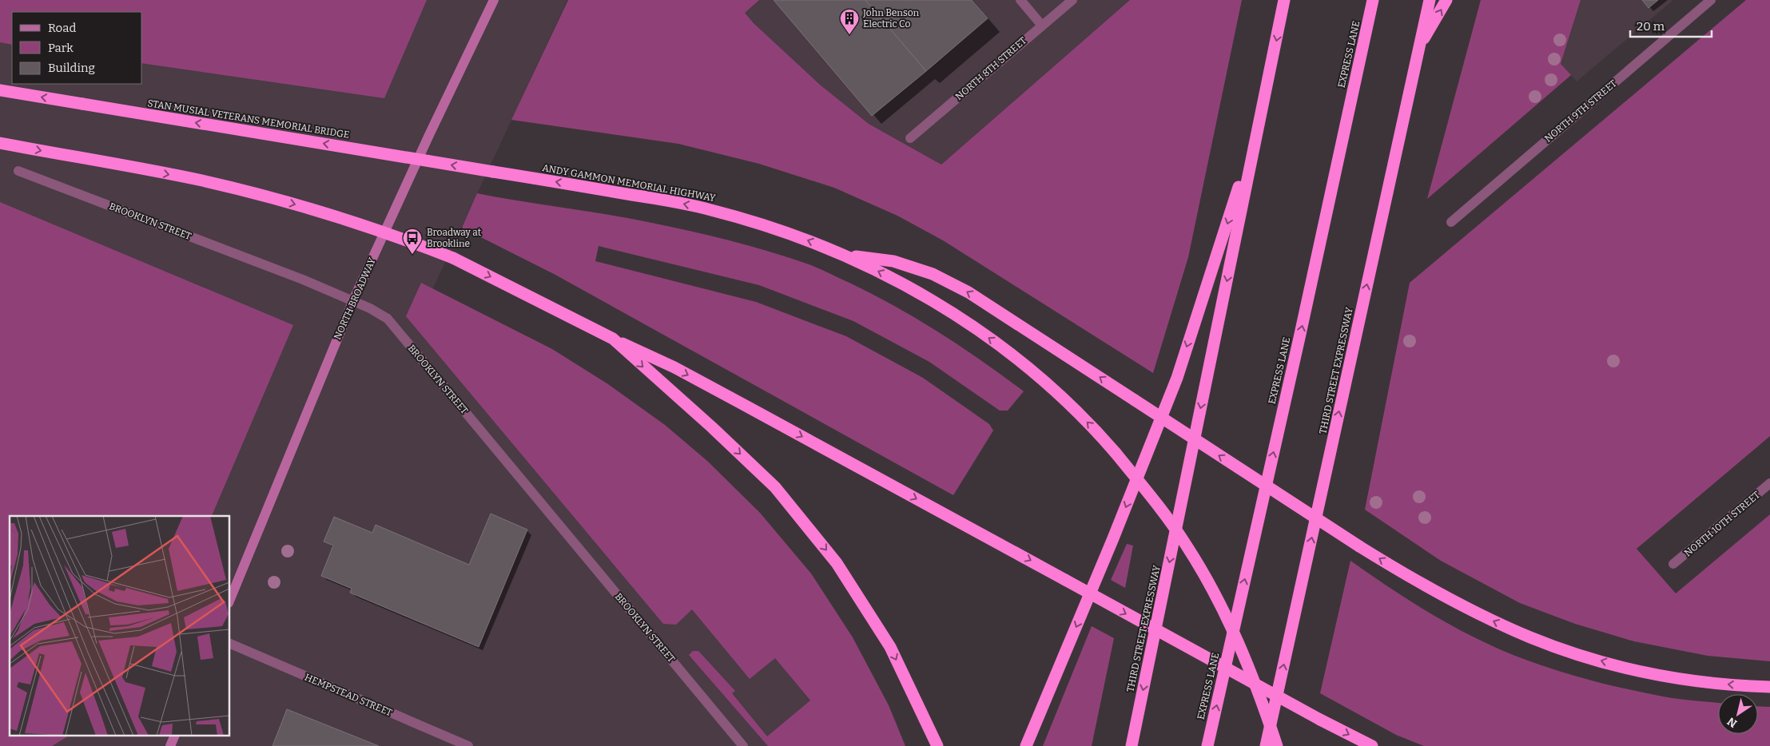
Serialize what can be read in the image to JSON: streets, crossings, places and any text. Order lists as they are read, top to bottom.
{
  "streets": {
    "highway": [
      "EXPRESS LANE",
      "STAN MUSIAL VETERANS MEMORIAL BRIDGE",
      "ANDY GAMMON MEMORIAL HIGHWAY",
      "THIRD STREET EXPRESSWAY"
    ],
    "main road": ["NORTH BROADWAY"],
    "street": [
      "NORTH 8TH STREET",
      "NORTH 9TH STREET",
      "BROOKLYN STREET",
      "NORTH 10TH STREET",
      "HEMPSTEAD STREET"
    ]
  },
  "crossings": [
    ["STAN MUSIAL VETERANS MEMORIAL BRIDGE", "ANDY GAMMON MEMORIAL HIGHWAY"],
    ["BROOKLYN STREET", "NORTH BROADWAY"]
  ],
  "places": {
    "building": ["John Benson Electric Co"],
    "bus stop": ["Broadway at Brookline"]
  },
  "legend": ["Road", "Park", "Building"],
  "scale_bar": "20 m",
  "north": "bottom left"
}
